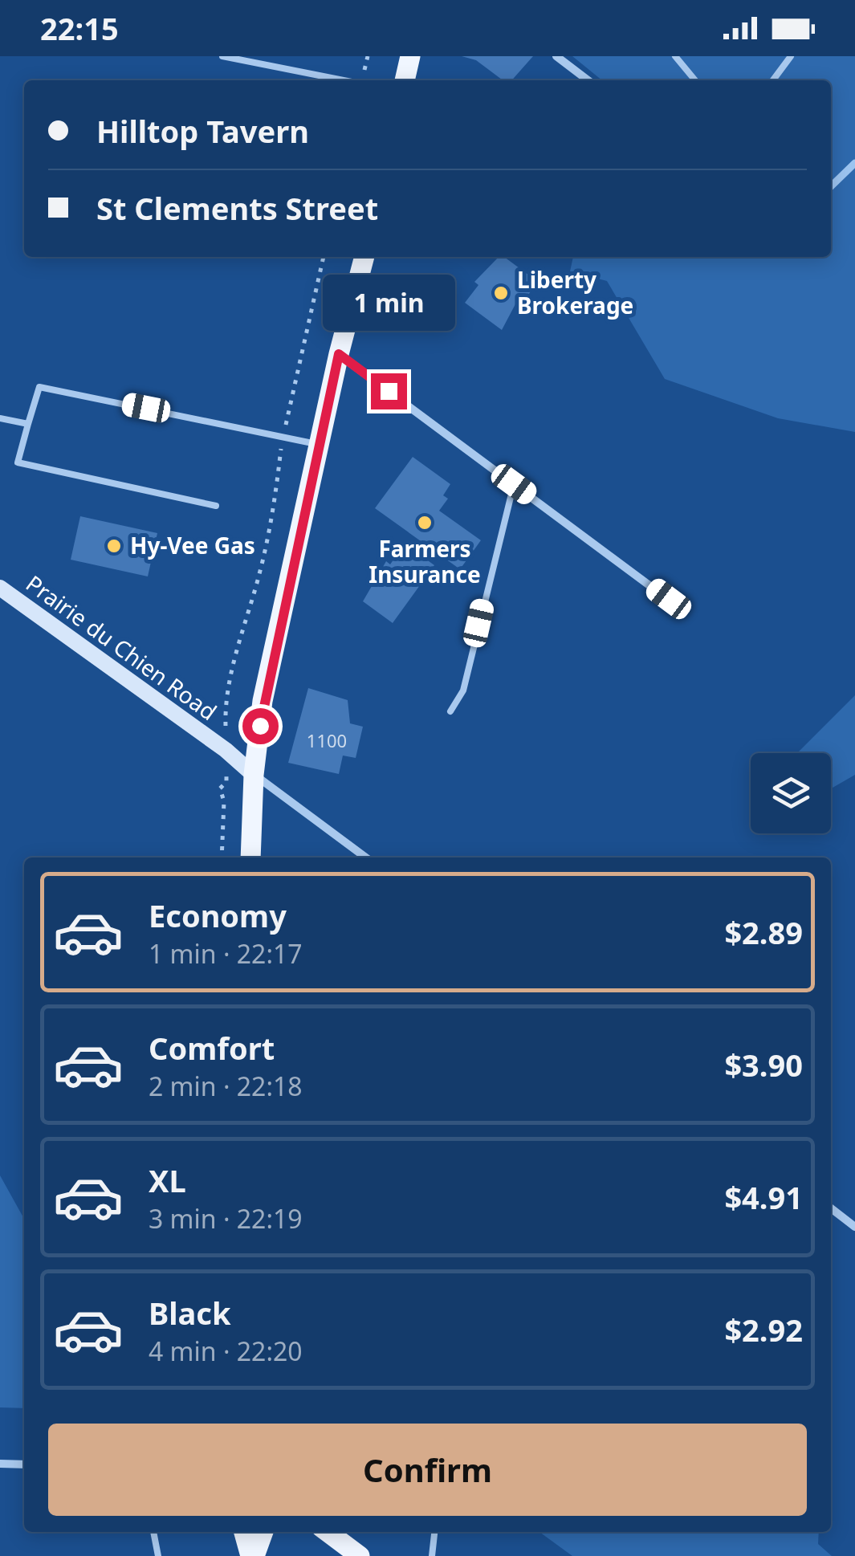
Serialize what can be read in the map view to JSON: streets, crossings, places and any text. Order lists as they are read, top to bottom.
{
  "streets": {
    "street": ["Prairie du Chien Road"]
  },
  "places": ["Liberty Brokerage", "Farmers Insurance", "Hy-Vee Gas"],
  "house_numbers": ["1100"],
  "page": {
    "status": "22:15",
    "banner": ["Hilltop Tavern", "St Clements Street"],
    "bubble": "1 min",
    "list": [
      {
        "name": "Economy",
        "note": "1 min · 22:17",
        "value": "$2.89"
      },
      {
        "name": "Comfort",
        "note": "2 min · 22:18",
        "value": "$3.90"
      },
      {
        "name": "XL",
        "note": "3 min · 22:19",
        "value": "$4.91"
      },
      {
        "name": "Black",
        "note": "4 min · 22:20",
        "value": "$2.92"
      }
    ],
    "buttons": "Confirm"
  }
}
